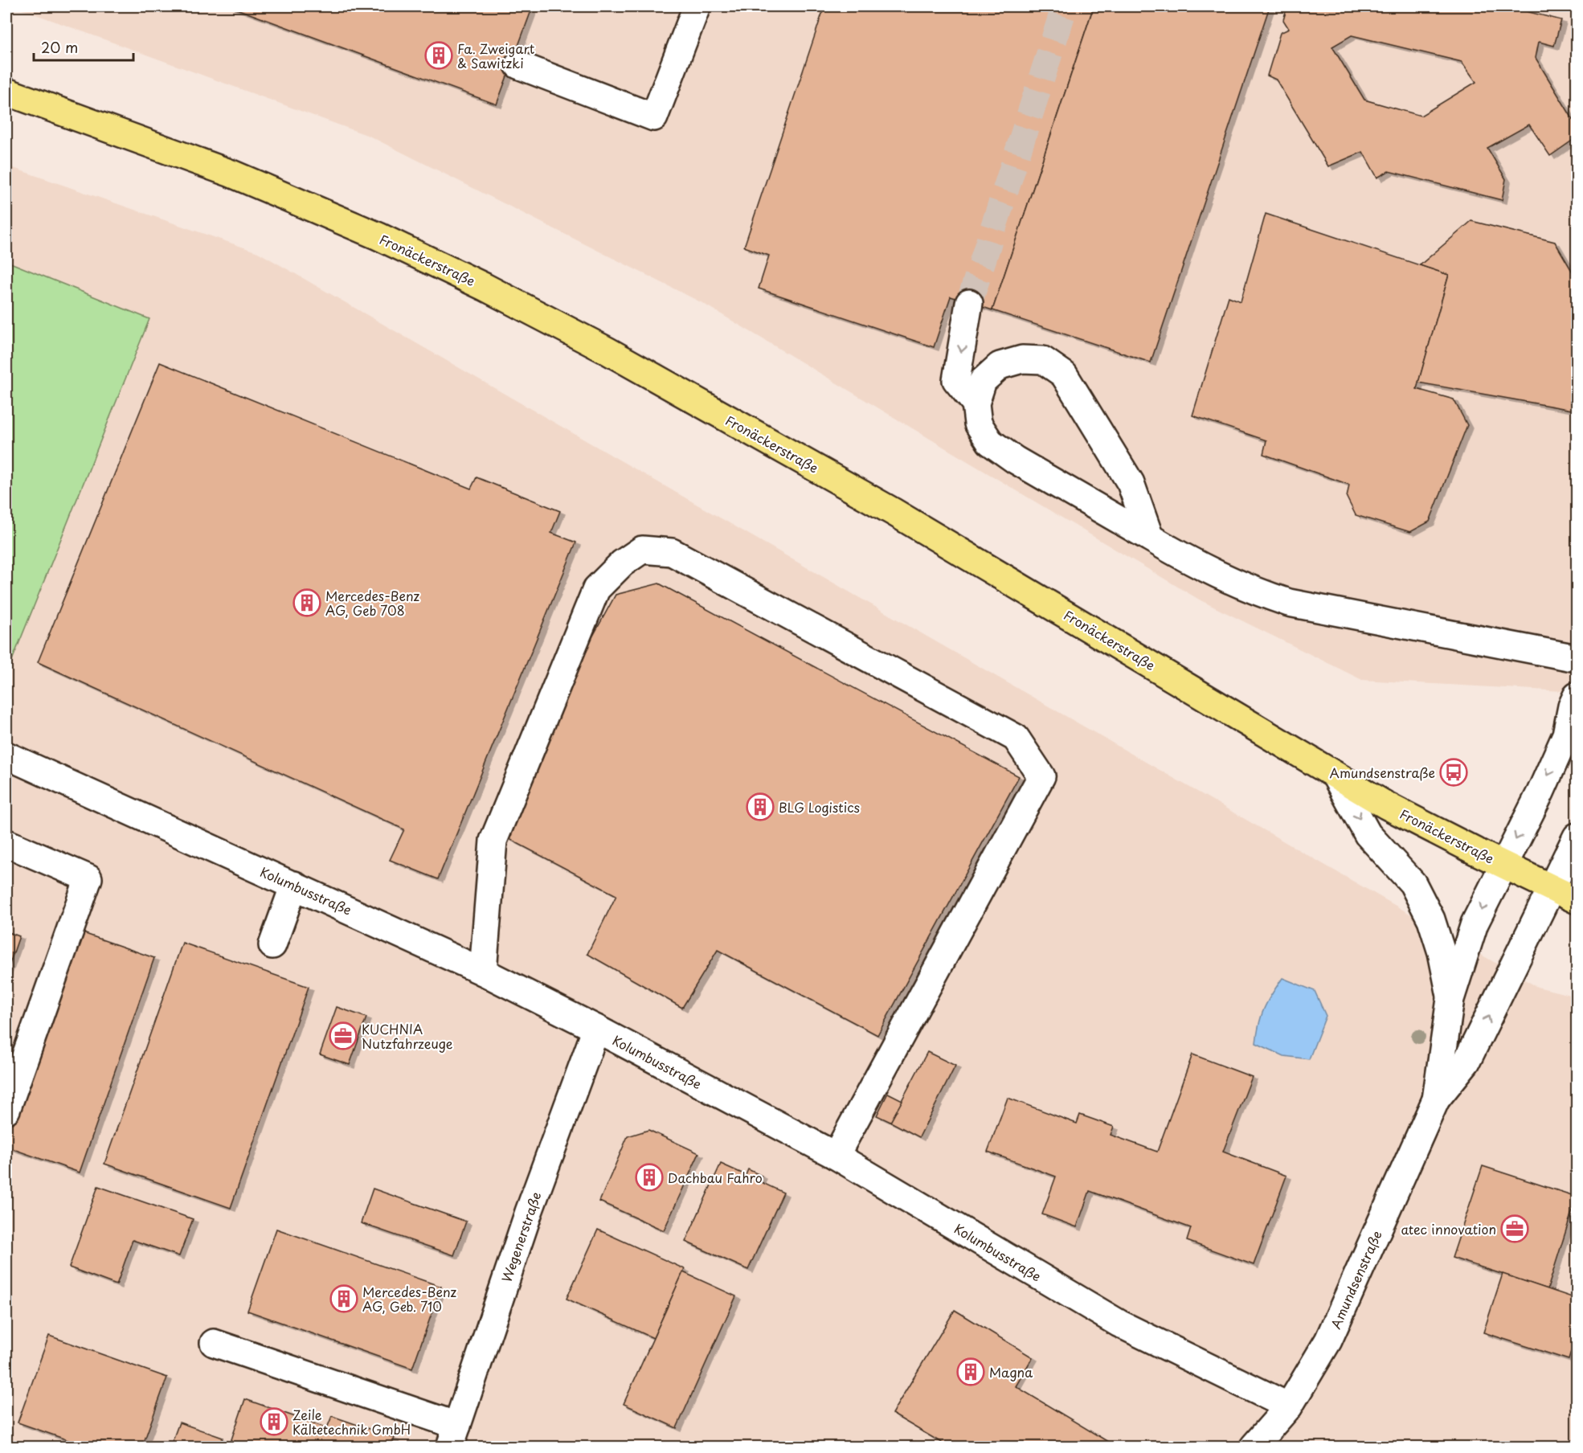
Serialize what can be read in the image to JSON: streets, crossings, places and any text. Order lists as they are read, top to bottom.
{
  "streets": {
    "main road": ["Fronäckerstraße"],
    "street": ["Kolumbusstraße", "Wegenerstraße", "Amundsenstraße"]
  },
  "crossings": [
    ["Fronäckerstraße", "Amundsenstraße"],
    ["Kolumbusstraße", "Wegenerstraße"],
    ["Kolumbusstraße", "Amundsenstraße"]
  ],
  "places": {
    "building": [
      "Fa. Zweigart & Sawitzki",
      "Mercedes-Benz AG, Geb 708",
      "BLG Logistics",
      "Dachbau Fahro",
      "Mercedes-Benz AG, Geb. 710",
      "Magna",
      "Zeile Kältetechnik GmbH"
    ],
    "bus stop": ["Amundsenstraße"],
    "office": ["KUCHNIA Nutzfahrzeuge", "atec innovation"]
  },
  "scale_bar": "20 m"
}
